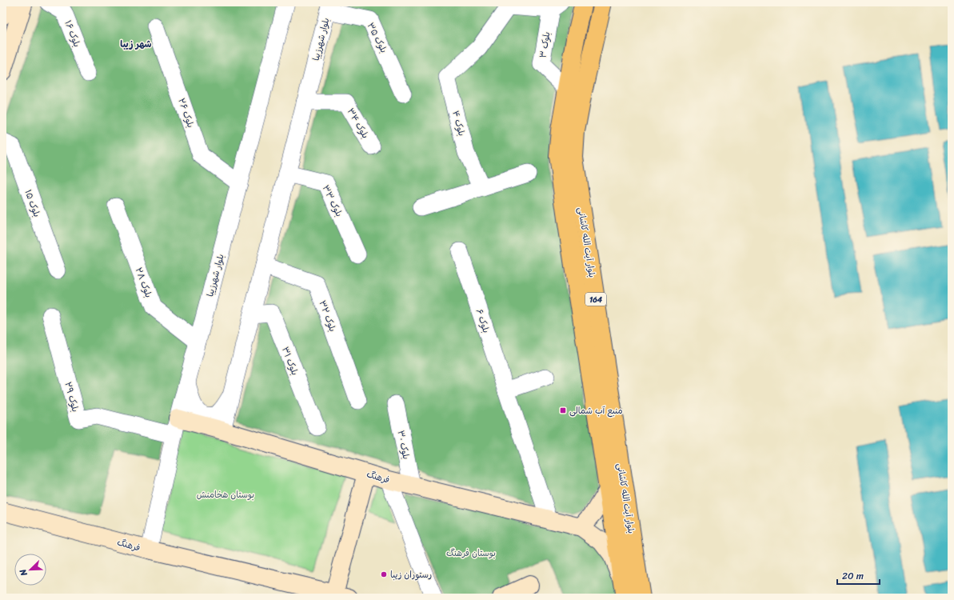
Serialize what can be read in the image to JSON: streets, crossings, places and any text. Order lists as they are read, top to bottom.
{
  "streets": {
    "main road": ["بلوار آیت الله کاشانی", "164"],
    "street": [
      "بلوک ۱۶",
      "بلوک ۳۵",
      "بلوار شهرزیبا",
      "بلوک ۳",
      "بلوک ۲۶",
      "بلوک ۳۴",
      "بلوک ۴",
      "بلوک ۳۳",
      "بلوک ۱۵",
      "بلوک ۲۸",
      "بلوک ۳۲",
      "بلوک ۶",
      "بلوک ۳۱",
      "بلوک ۲۹",
      "بلوک ۳۰",
      "فرهنگ"
    ]
  },
  "crossings": [
    ["بلوک ۳۵", "بلوار شهرزیبا"],
    ["بلوار شهرزیبا", "بلوک ۲۶"],
    ["بلوار شهرزیبا", "بلوک ۳۴"],
    ["بلوار شهرزیبا", "بلوک ۳۳"],
    ["بلوار شهرزیبا", "بلوک ۲۸"],
    ["بلوار شهرزیبا", "بلوک ۳۲"],
    ["بلوار شهرزیبا", "بلوک ۳۱"],
    ["بلوار شهرزیبا", "بلوک ۲۹"],
    ["بلوار شهرزیبا", "فرهنگ"],
    ["بلوک ۳", "بلوک ۴"],
    ["بلوک ۳", "بلوار آیت الله کاشانی"],
    ["بلوک ۶", "فرهنگ"],
    ["بلوک ۳۰", "فرهنگ"]
  ],
  "districts": ["شهر زیبا"],
  "parks": ["بوستان هخامنش", "بوستان فرهنگ"],
  "places": {
    "transit": ["منبع آب شمالی"],
    "other": ["رستوران زیبا"]
  },
  "scale_bar": "20 m",
  "north": "bottom left"
}
